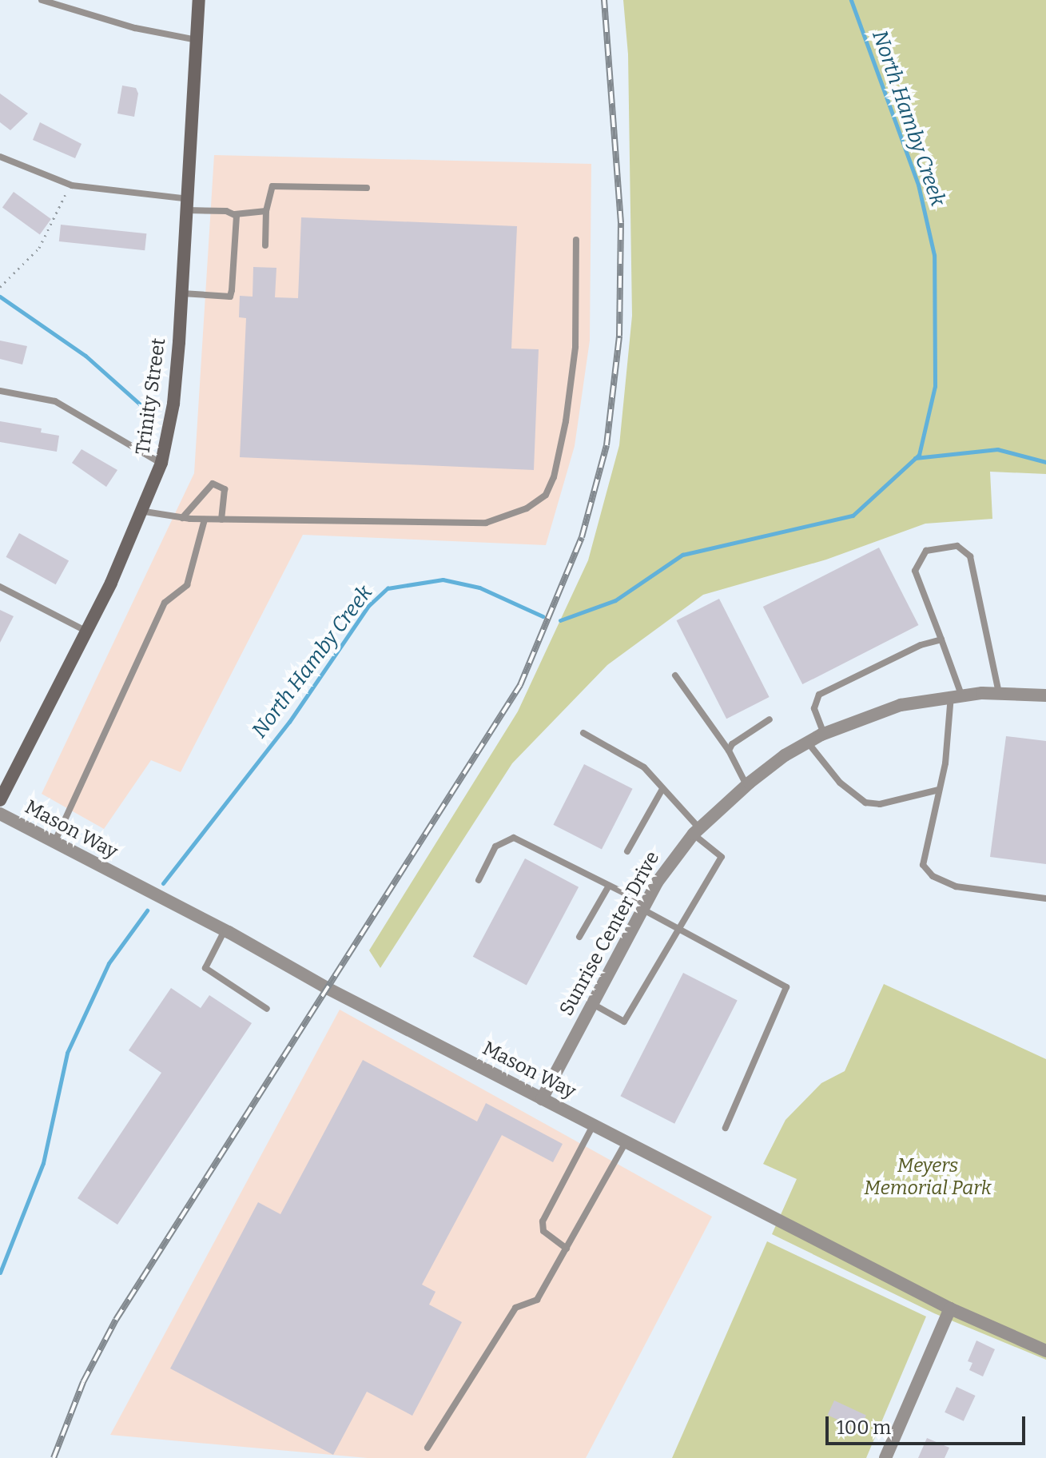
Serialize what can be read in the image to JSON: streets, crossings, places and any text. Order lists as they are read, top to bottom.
{
  "streets": {
    "street": ["Trinity Street", "Mason Way", "Sunrise Center Drive"]
  },
  "crossings": [
    ["Mason Way", "Sunrise Center Drive"]
  ],
  "water": ["North Hamby Creek"],
  "parks": ["Meyers Memorial Park"],
  "scale_bar": "100 m"
}
